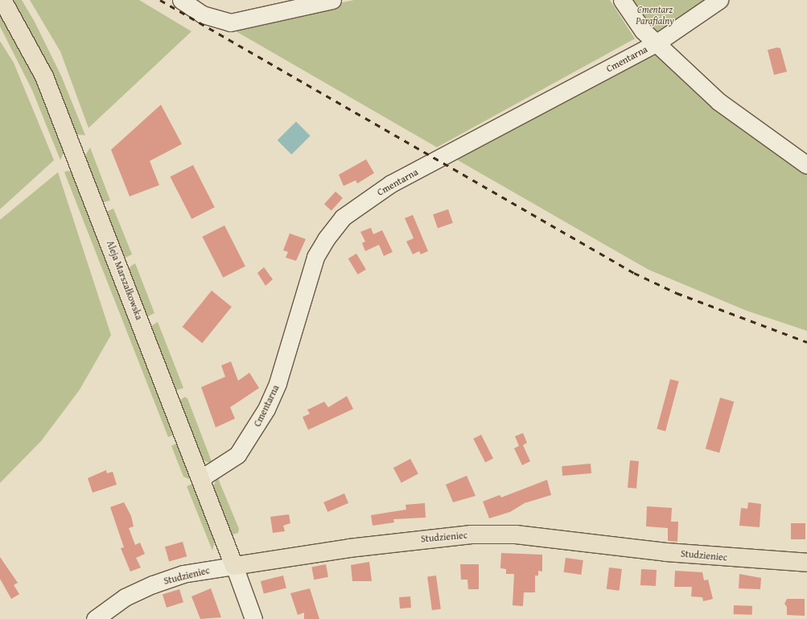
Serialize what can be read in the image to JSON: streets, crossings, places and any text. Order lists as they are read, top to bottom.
{
  "streets": {
    "main road": ["Aleja Marszałkowska", "Studzieniec"],
    "street": ["Cmentarna"]
  },
  "crossings": [
    ["Cmentarna", "Aleja Marszałkowska"],
    ["Aleja Marszałkowska", "Studzieniec"]
  ],
  "parks": ["Cmentarz Parafialny"]
}
